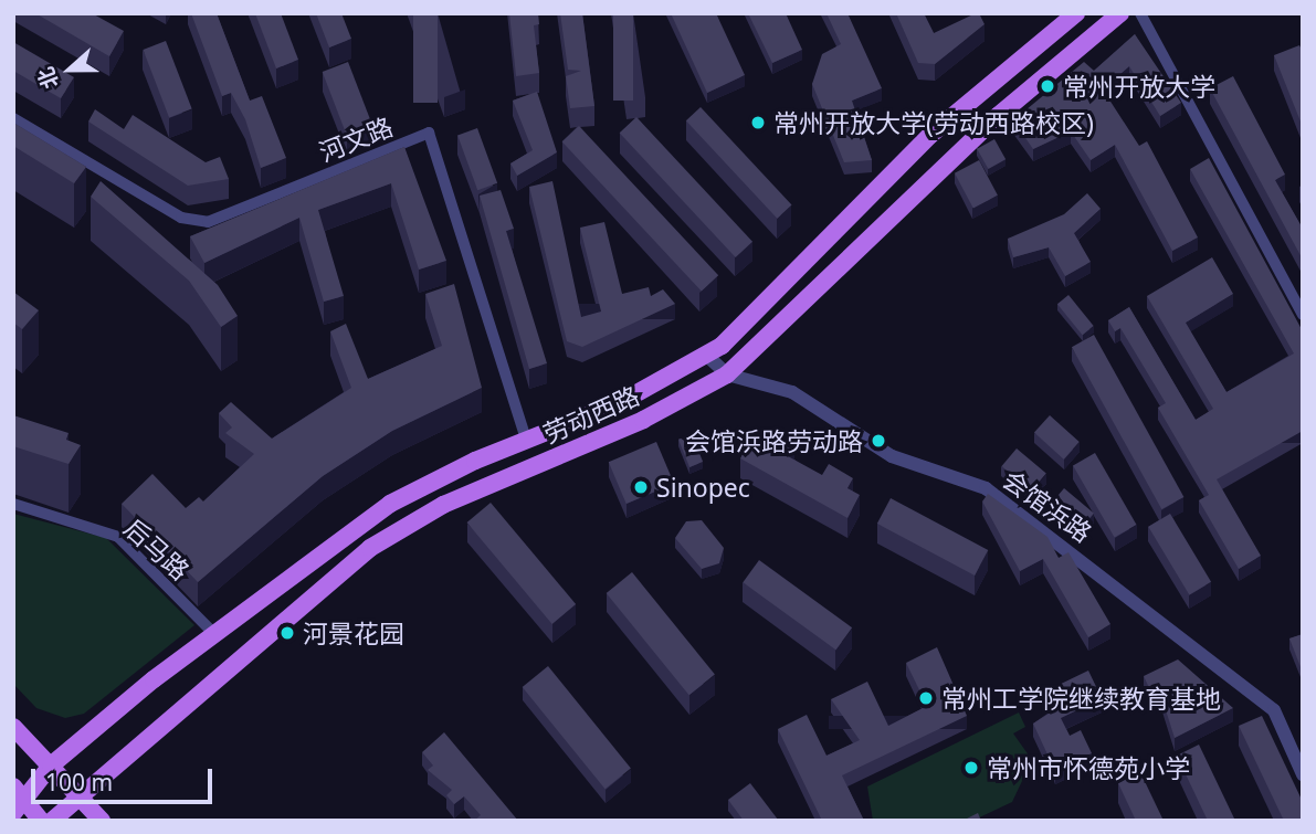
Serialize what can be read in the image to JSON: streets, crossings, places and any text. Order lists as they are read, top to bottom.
{
  "streets": {
    "main road": ["劳动西路"],
    "street": ["河文路", "会馆浜路", "后马路"]
  },
  "crossings": [
    ["河文路", "劳动西路"],
    ["劳动西路", "会馆浜路"],
    ["劳动西路", "后马路"]
  ],
  "places": [
    "常州开放大学",
    "常州开放大学(劳动西路校区)",
    "会馆浜路劳动路",
    "Sinopec",
    "河景花园",
    "常州工学院继续教育基地",
    "常州市怀德苑小学"
  ],
  "scale_bar": "100 m",
  "north": "left"
}
